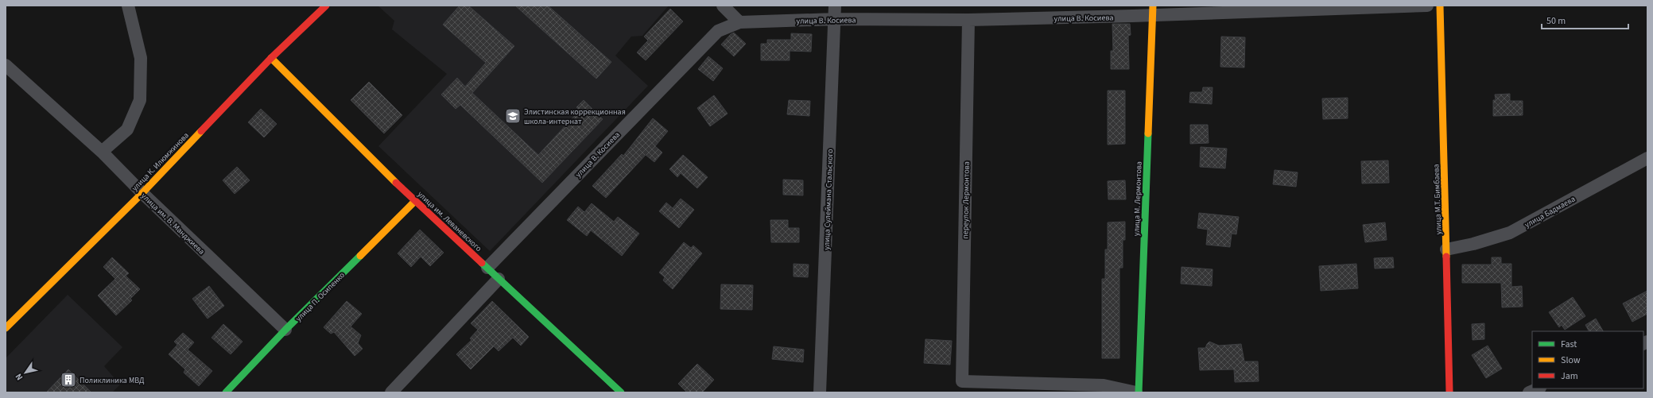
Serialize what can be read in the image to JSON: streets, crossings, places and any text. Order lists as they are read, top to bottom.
{
  "streets": {
    "street": [
      "улица В. Косиева",
      "улица К. Илюмжинова",
      "улица М. Лермонтова",
      "улица Сулеймана Стальского",
      "улица М.Т. Бимбаева",
      "переулок Лермонтова",
      "улица Бадмаева",
      "улица им. Леваневского",
      "улица им. В. Манджиева",
      "улица П. Осипенко"
    ]
  },
  "crossings": [
    ["улица В. Косиева", "улица М. Лермонтова"],
    ["улица В. Косиева", "улица Сулеймана Стальского"],
    ["улица В. Косиева", "переулок Лермонтова"],
    ["улица В. Косиева", "улица им. Леваневского"],
    ["улица К. Илюмжинова", "улица им. Леваневского"],
    ["улица К. Илюмжинова", "улица им. В. Манджиева"],
    ["улица М. Лермонтова", "переулок Лермонтова"],
    ["улица М.Т. Бимбаева", "улица Бадмаева"],
    ["улица им. Леваневского", "улица П. Осипенко"],
    ["улица им. В. Манджиева", "улица П. Осипенко"]
  ],
  "places": {
    "school or university": ["Элистинская коррекционная школа-интернат"],
    "building": ["Поликлиника МВД"]
  },
  "legend": ["Fast", "Slow", "Jam"],
  "scale_bar": "50 m",
  "north": "bottom left"
}
